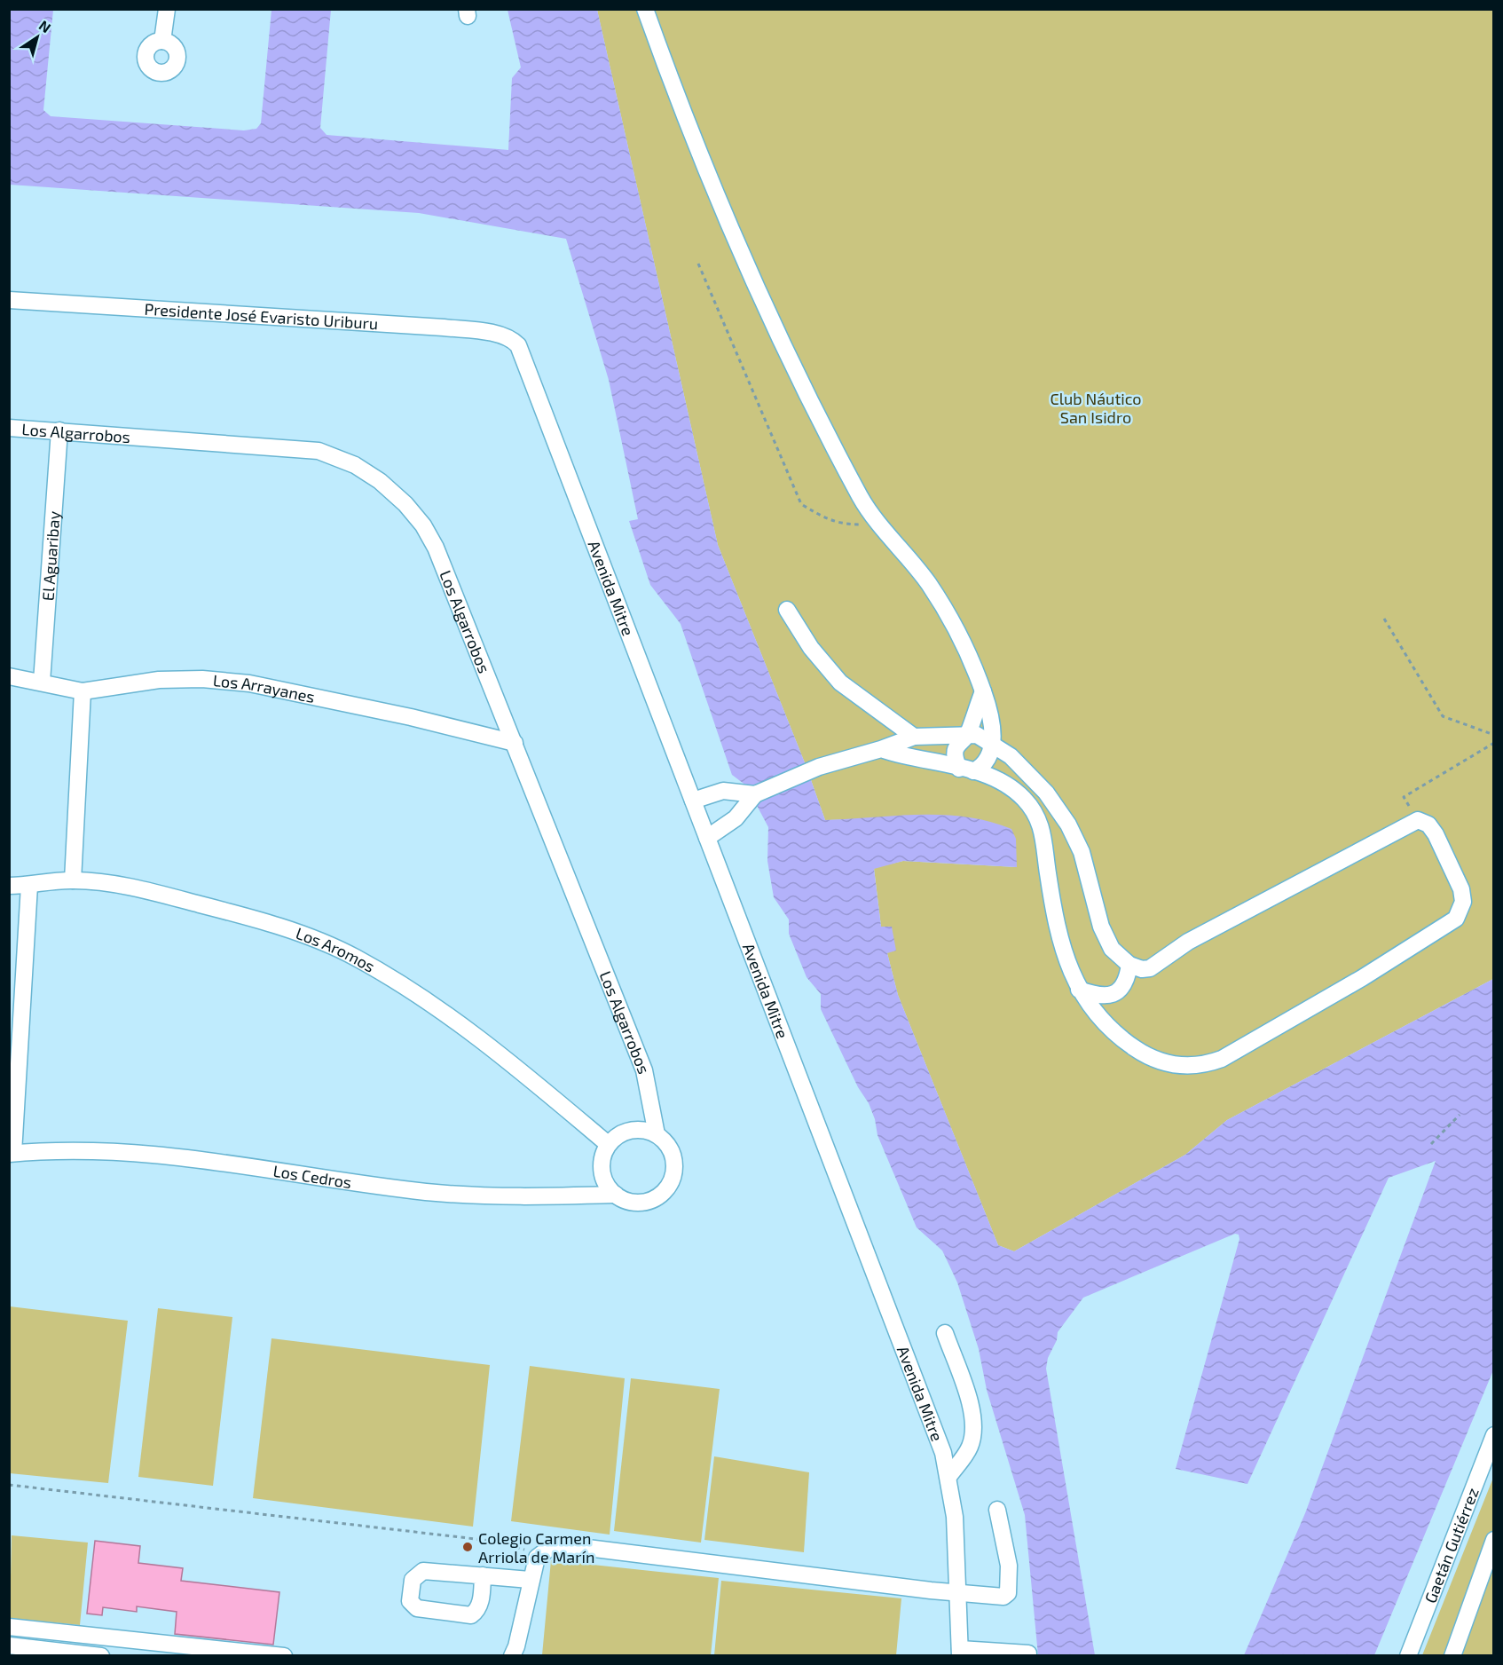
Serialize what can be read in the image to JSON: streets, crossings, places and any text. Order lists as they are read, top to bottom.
{
  "streets": {
    "street": [
      "Presidente José Evaristo Uriburu",
      "Los Algarrobos",
      "El Aguaribay",
      "Avenida Mitre",
      "Los Arrayanes",
      "Los Aromos",
      "Los Cedros",
      "Gaetán Gutiérrez"
    ]
  },
  "crossings": [
    ["Presidente José Evaristo Uriburu", "Avenida Mitre"],
    ["Los Algarrobos", "El Aguaribay"],
    ["Los Algarrobos", "Los Arrayanes"],
    ["Los Algarrobos", "Los Aromos"],
    ["Los Algarrobos", "Los Cedros"],
    ["El Aguaribay", "Los Arrayanes"],
    ["Los Aromos", "Los Cedros"]
  ],
  "parks": ["Club Náutico San Isidro"],
  "places": ["Colegio Carmen Arriola de Marín"],
  "north": "top right"
}
